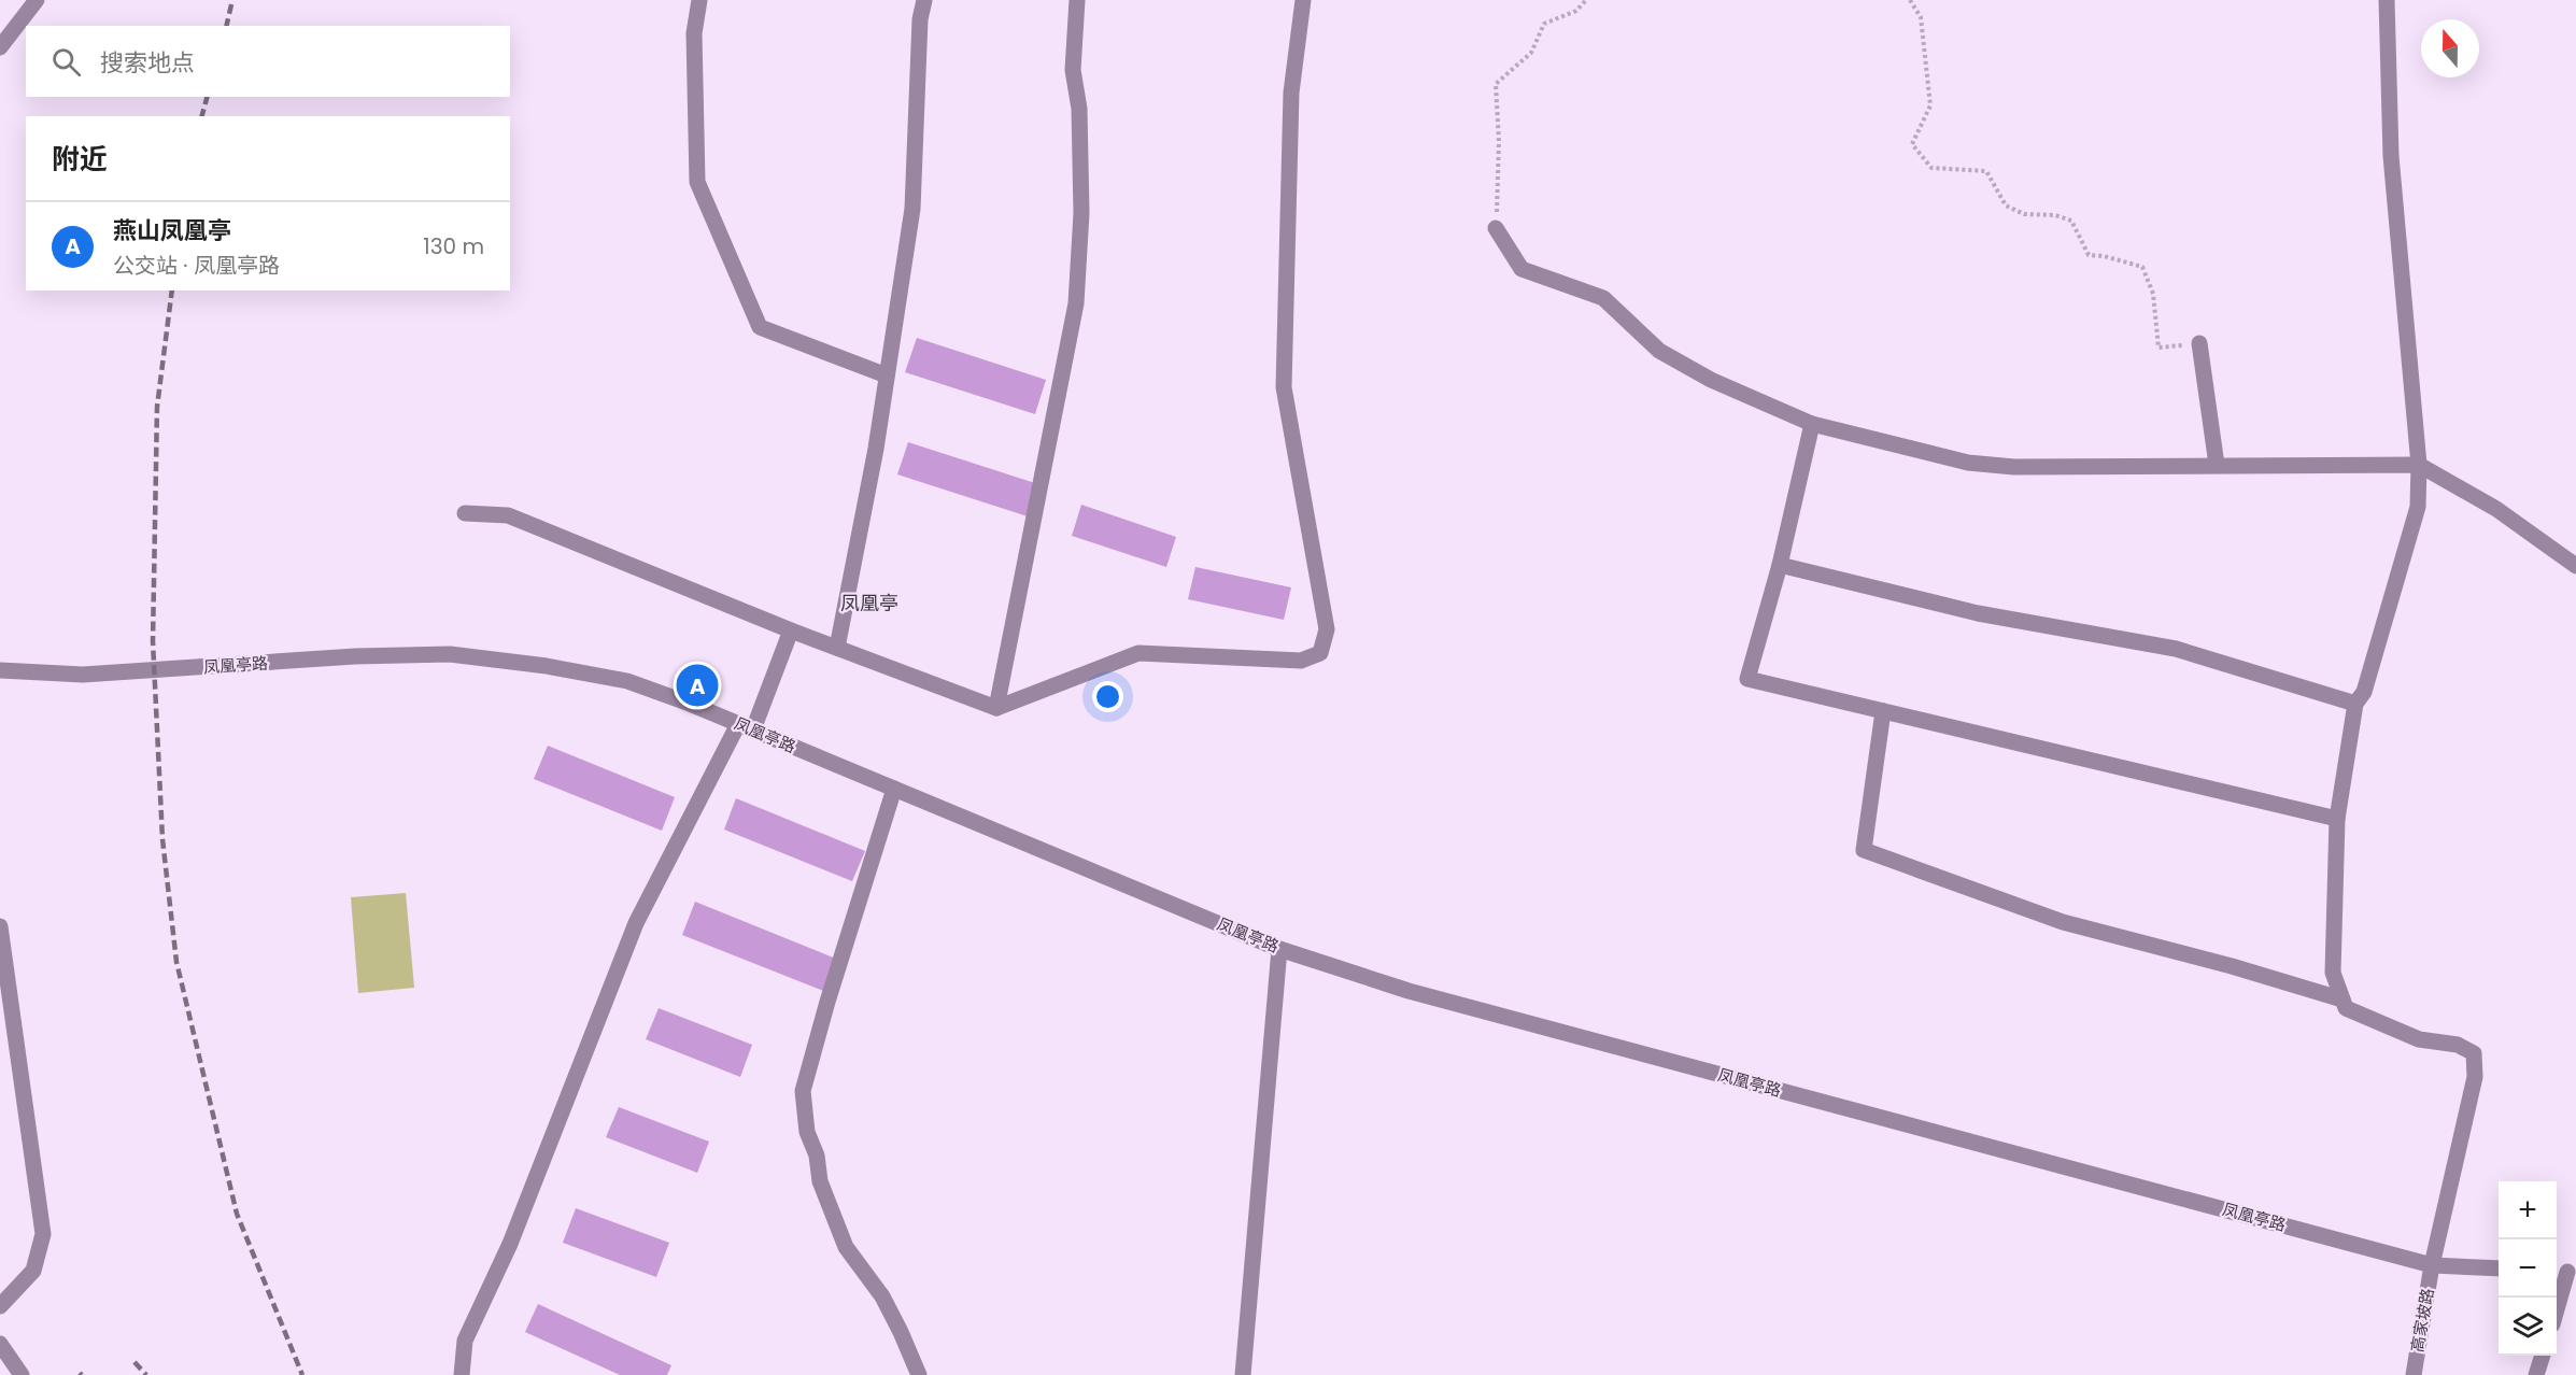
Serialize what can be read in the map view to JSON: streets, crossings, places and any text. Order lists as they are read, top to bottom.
{
  "streets": {
    "street": ["凤凰亭路", "高家坡路"]
  },
  "crossings": [
    ["凤凰亭路", "高家坡路"]
  ],
  "districts": ["凤凰亭"],
  "north": "top",
  "page": {
    "search": "搜索地点",
    "heading": "附近",
    "list": [
      {
        "mark": "A",
        "name": "燕山凤凰亭",
        "note": "公交站 · 凤凰亭路",
        "value": "130 m"
      }
    ],
    "pins": "A",
    "map_buttons": ["+", "−"]
  }
}
